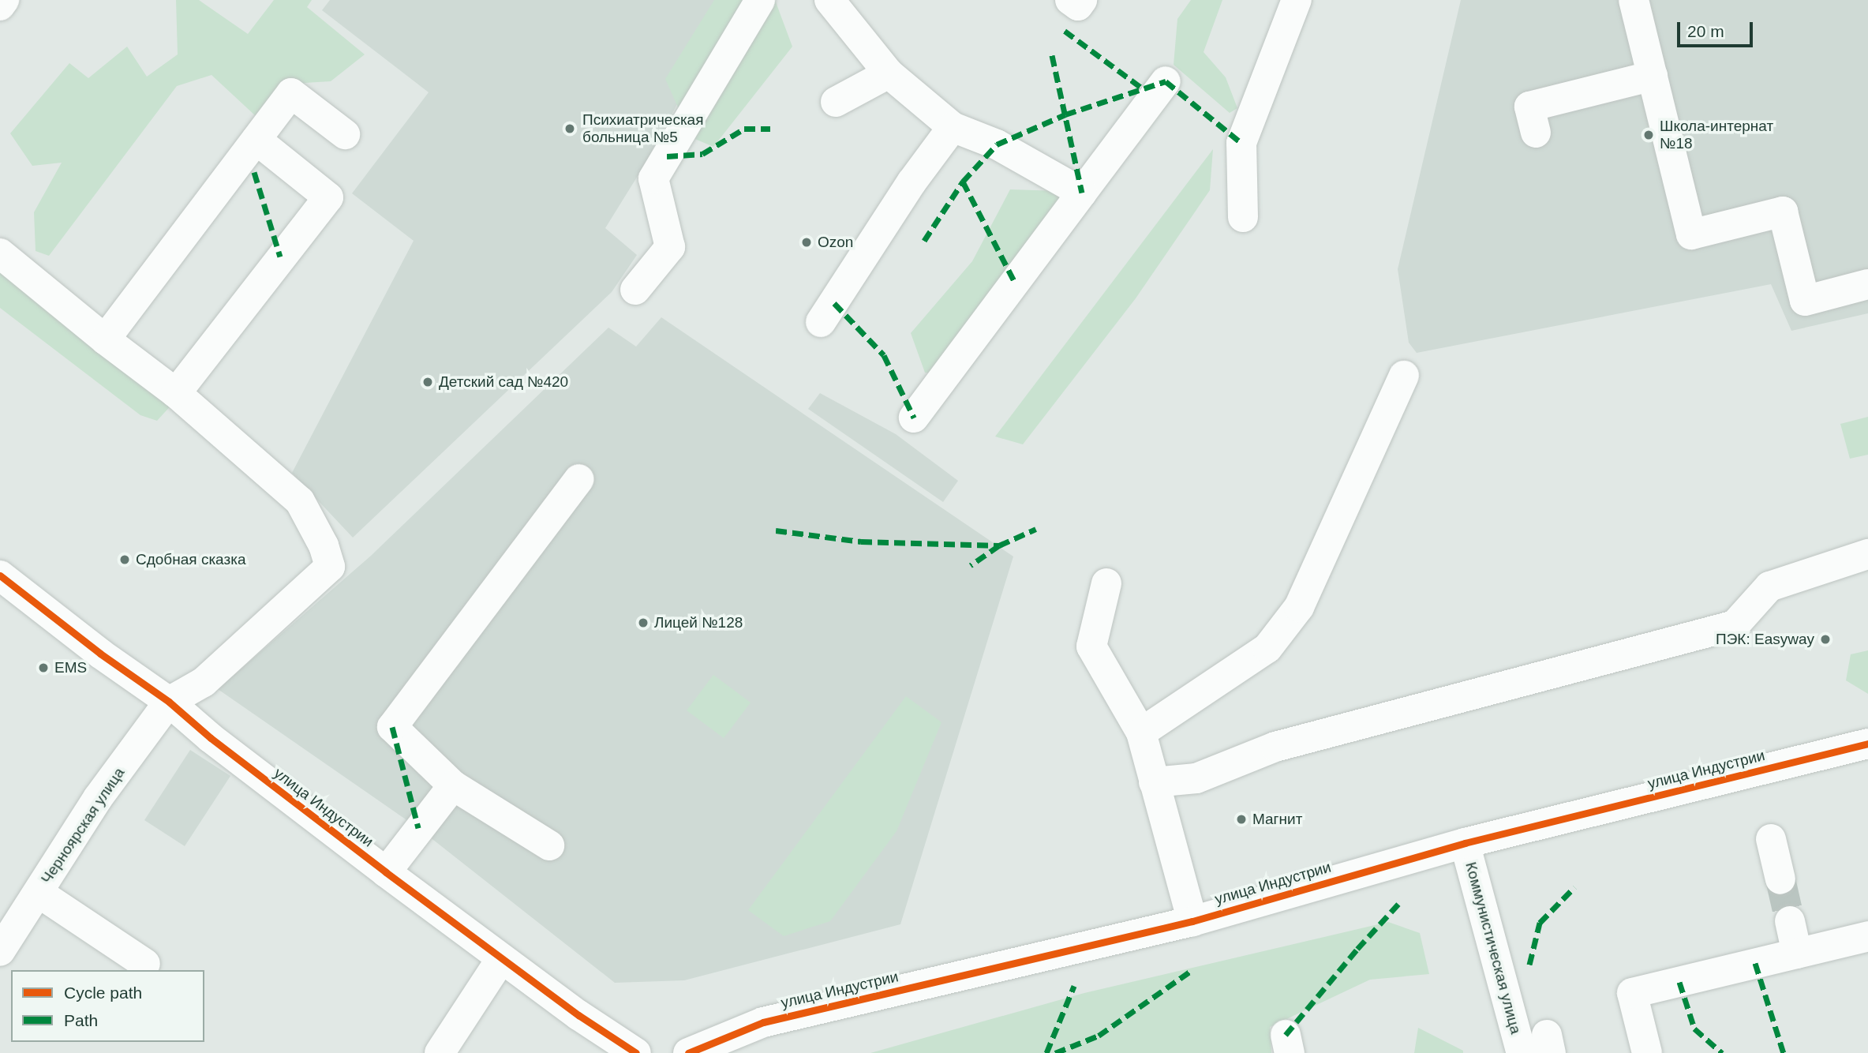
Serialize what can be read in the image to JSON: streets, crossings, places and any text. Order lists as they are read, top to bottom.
{
  "streets": {
    "street": ["улица Индустрии", "Черноярская улица", "Коммунистическая улица"]
  },
  "crossings": [
    ["улица Индустрии", "Черноярская улица"],
    ["улица Индустрии", "Коммунистическая улица"]
  ],
  "places": [
    "Психиатрическая больница №5",
    "Школа-интернат №18",
    "Ozon",
    "Детский сад №420",
    "Сдобная сказка",
    "Лицей №128",
    "ПЭК: Easyway",
    "EMS",
    "Магнит"
  ],
  "legend": ["Cycle path", "Path"],
  "scale_bar": "20 m"
}
